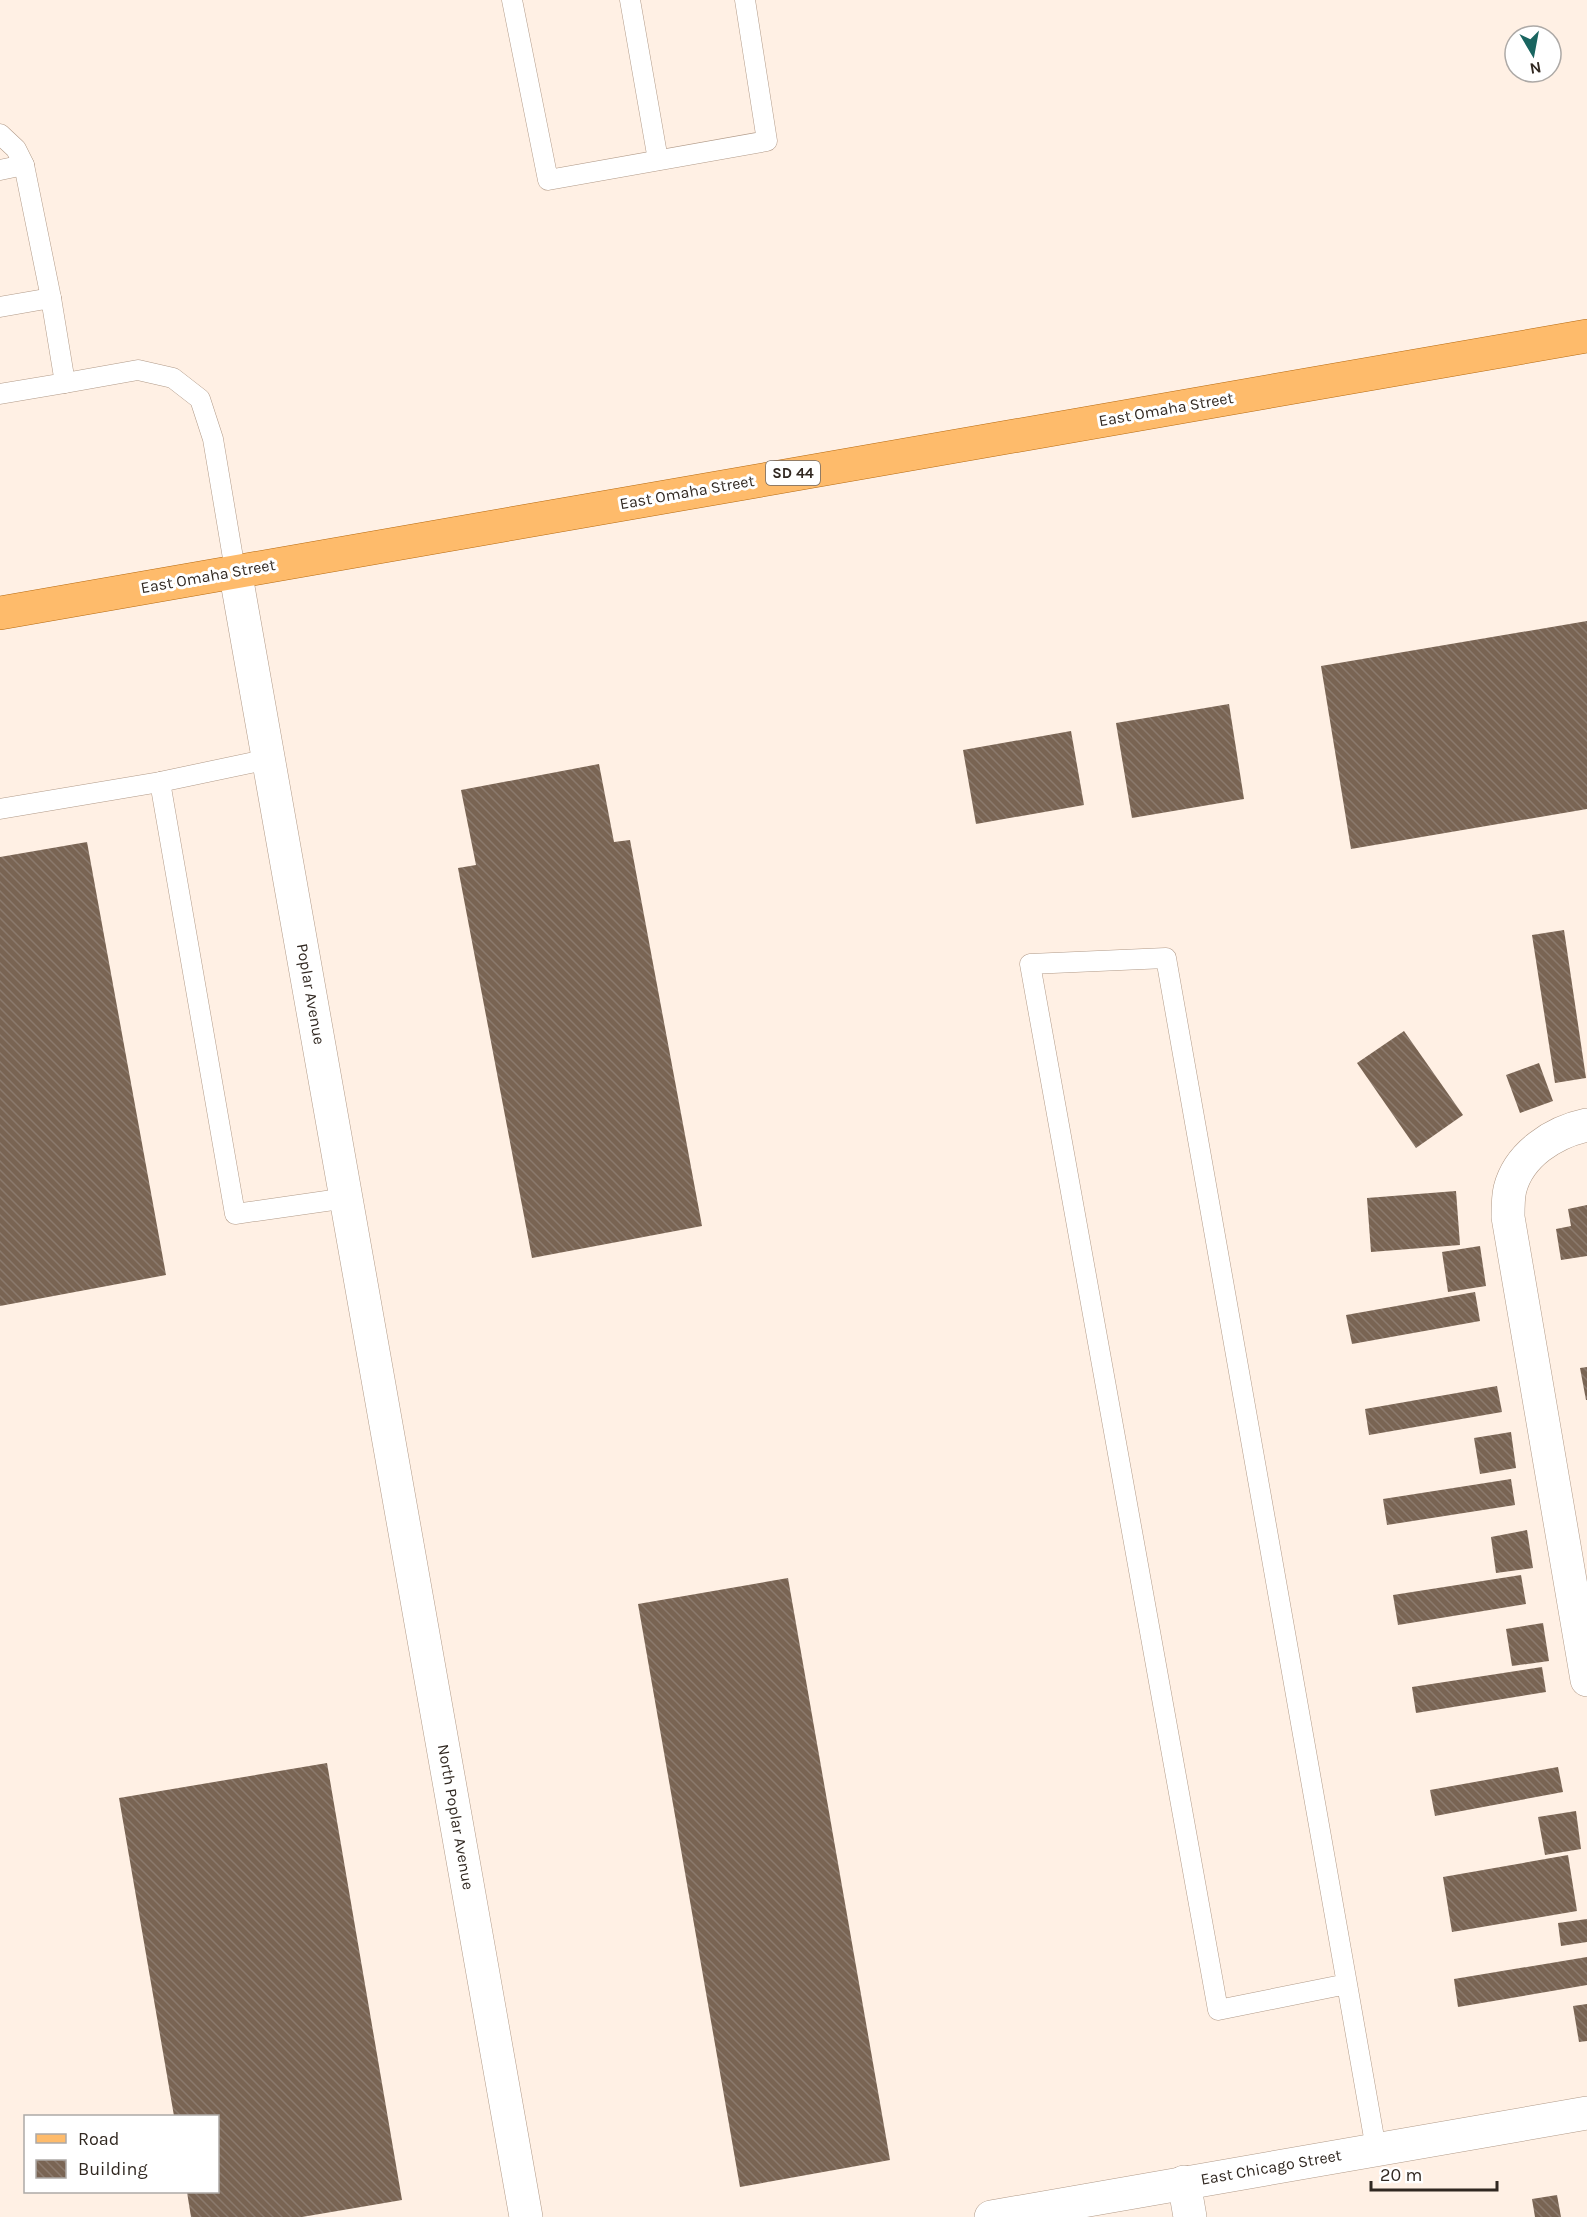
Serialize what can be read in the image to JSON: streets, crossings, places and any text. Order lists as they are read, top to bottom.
{
  "streets": {
    "main road": ["East Omaha Street", "SD 44"],
    "street": ["Poplar Avenue", "North Poplar Avenue", "East Chicago Street"]
  },
  "crossings": [
    ["East Omaha Street", "Poplar Avenue"],
    ["Poplar Avenue", "North Poplar Avenue"]
  ],
  "legend": ["Road", "Building"],
  "scale_bar": "20 m",
  "north": "bottom"
}
